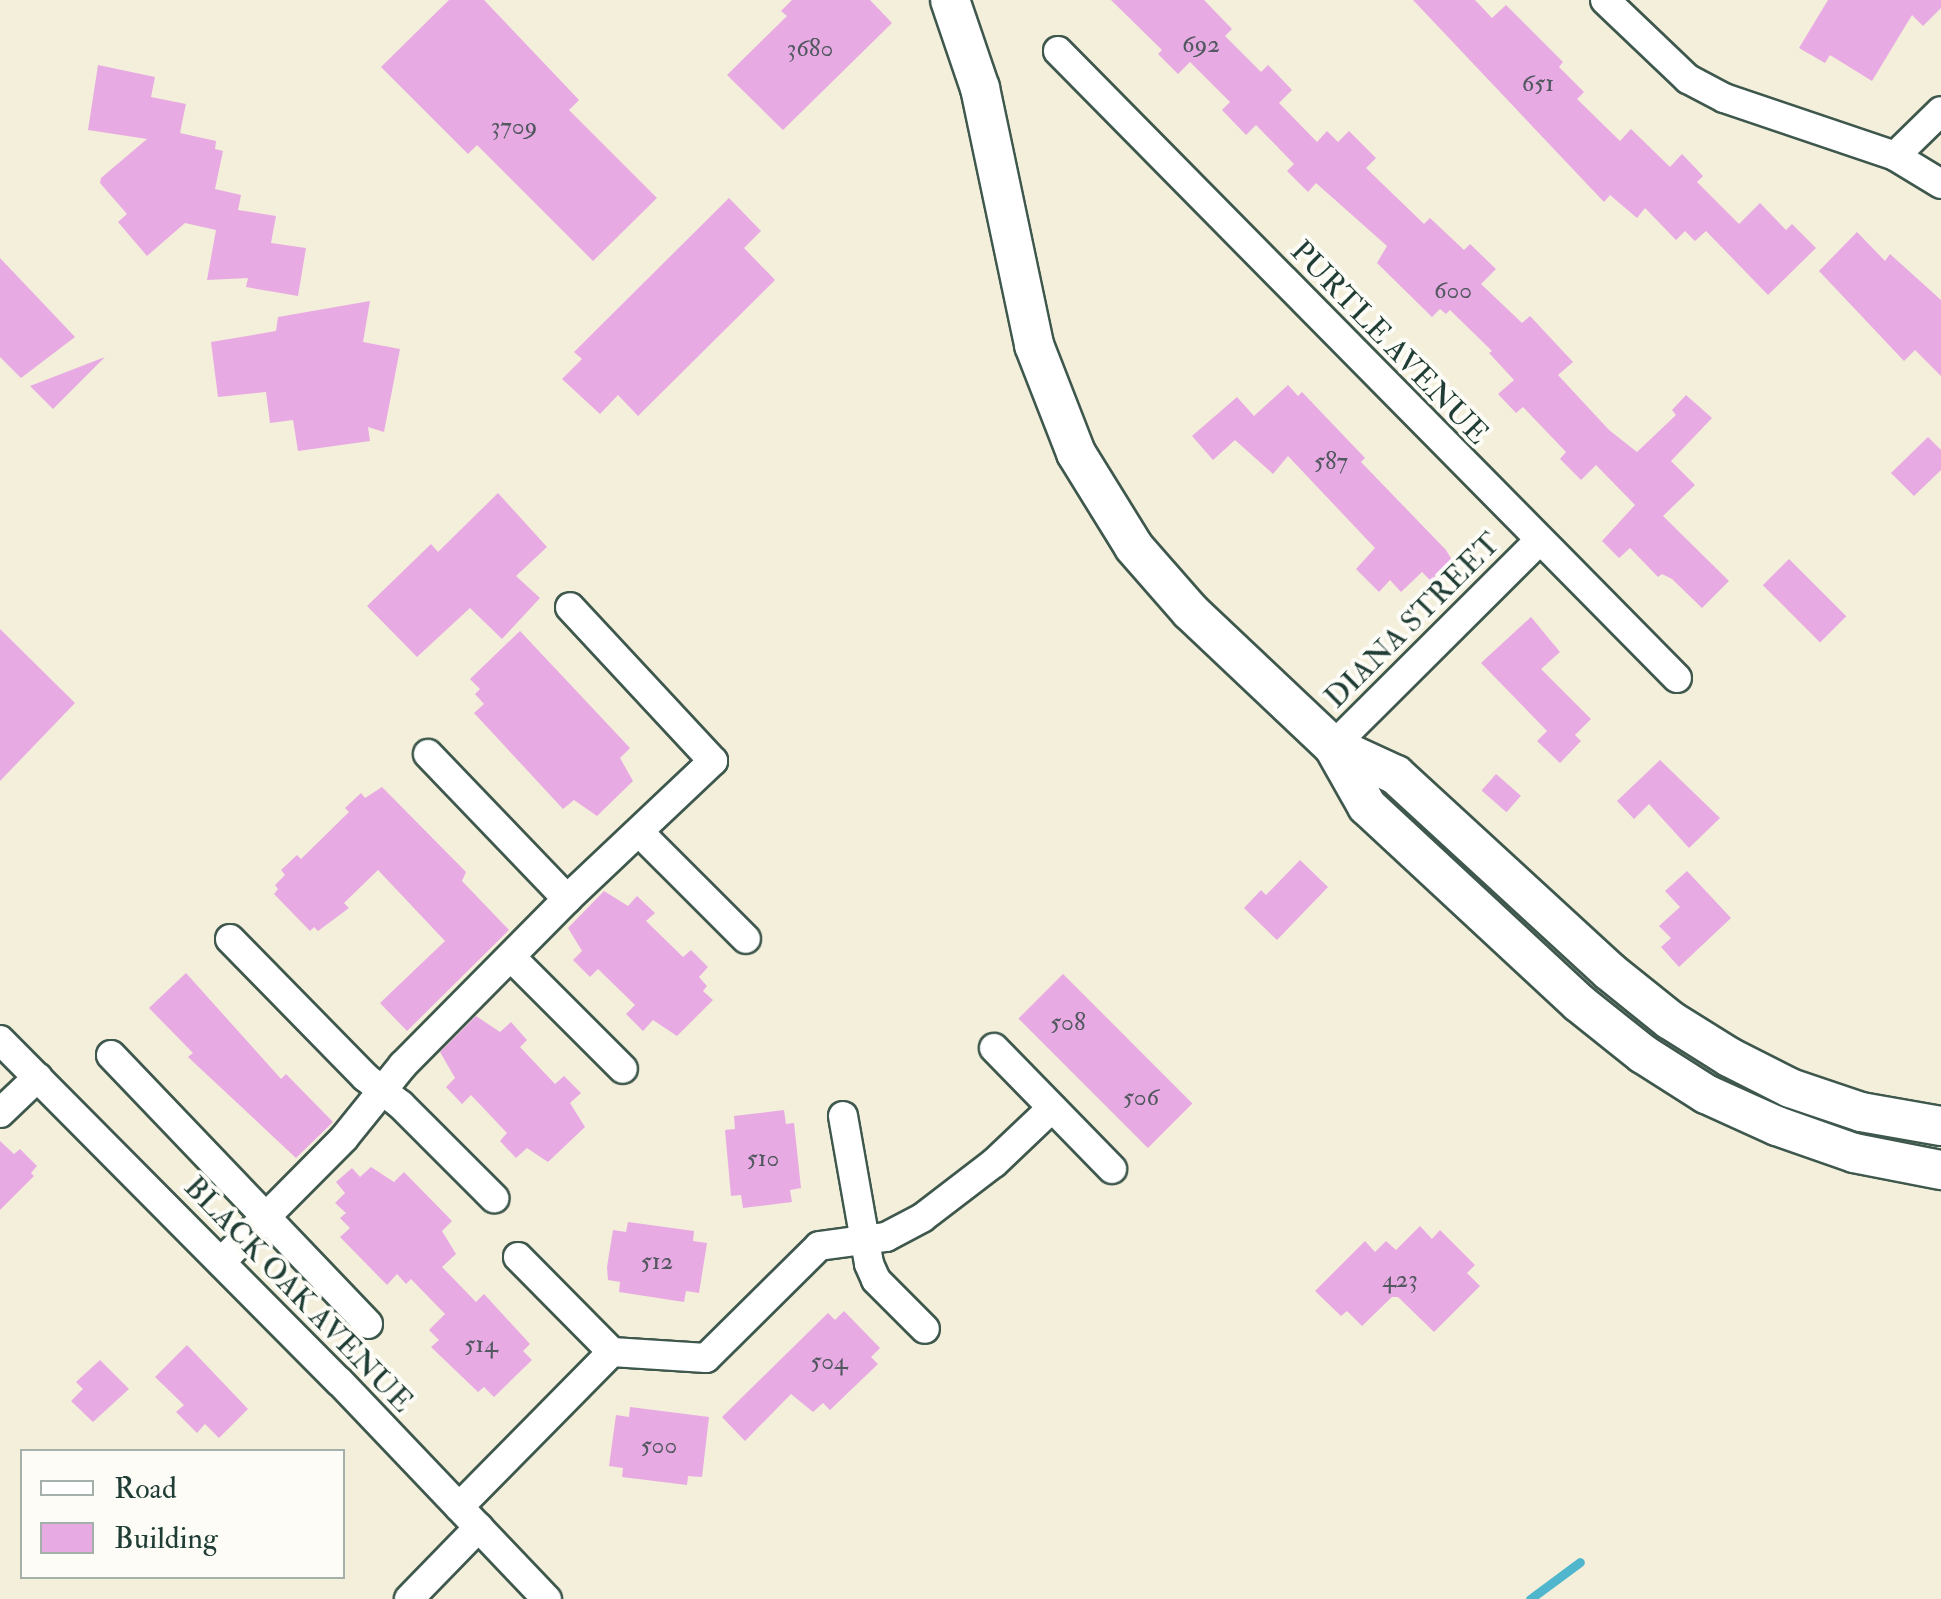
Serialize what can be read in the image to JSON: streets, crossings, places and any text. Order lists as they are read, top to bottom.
{
  "streets": {
    "street": ["PURTLE AVENUE", "DIANA STREET", "BLACK OAK AVENUE"]
  },
  "crossings": [
    ["PURTLE AVENUE", "DIANA STREET"]
  ],
  "house_numbers": [
    "692",
    "3680",
    "651",
    "3709",
    "600",
    "587",
    "508",
    "506",
    "510",
    "512",
    "423",
    "514",
    "504",
    "500"
  ],
  "legend": ["Road", "Building"]
}
